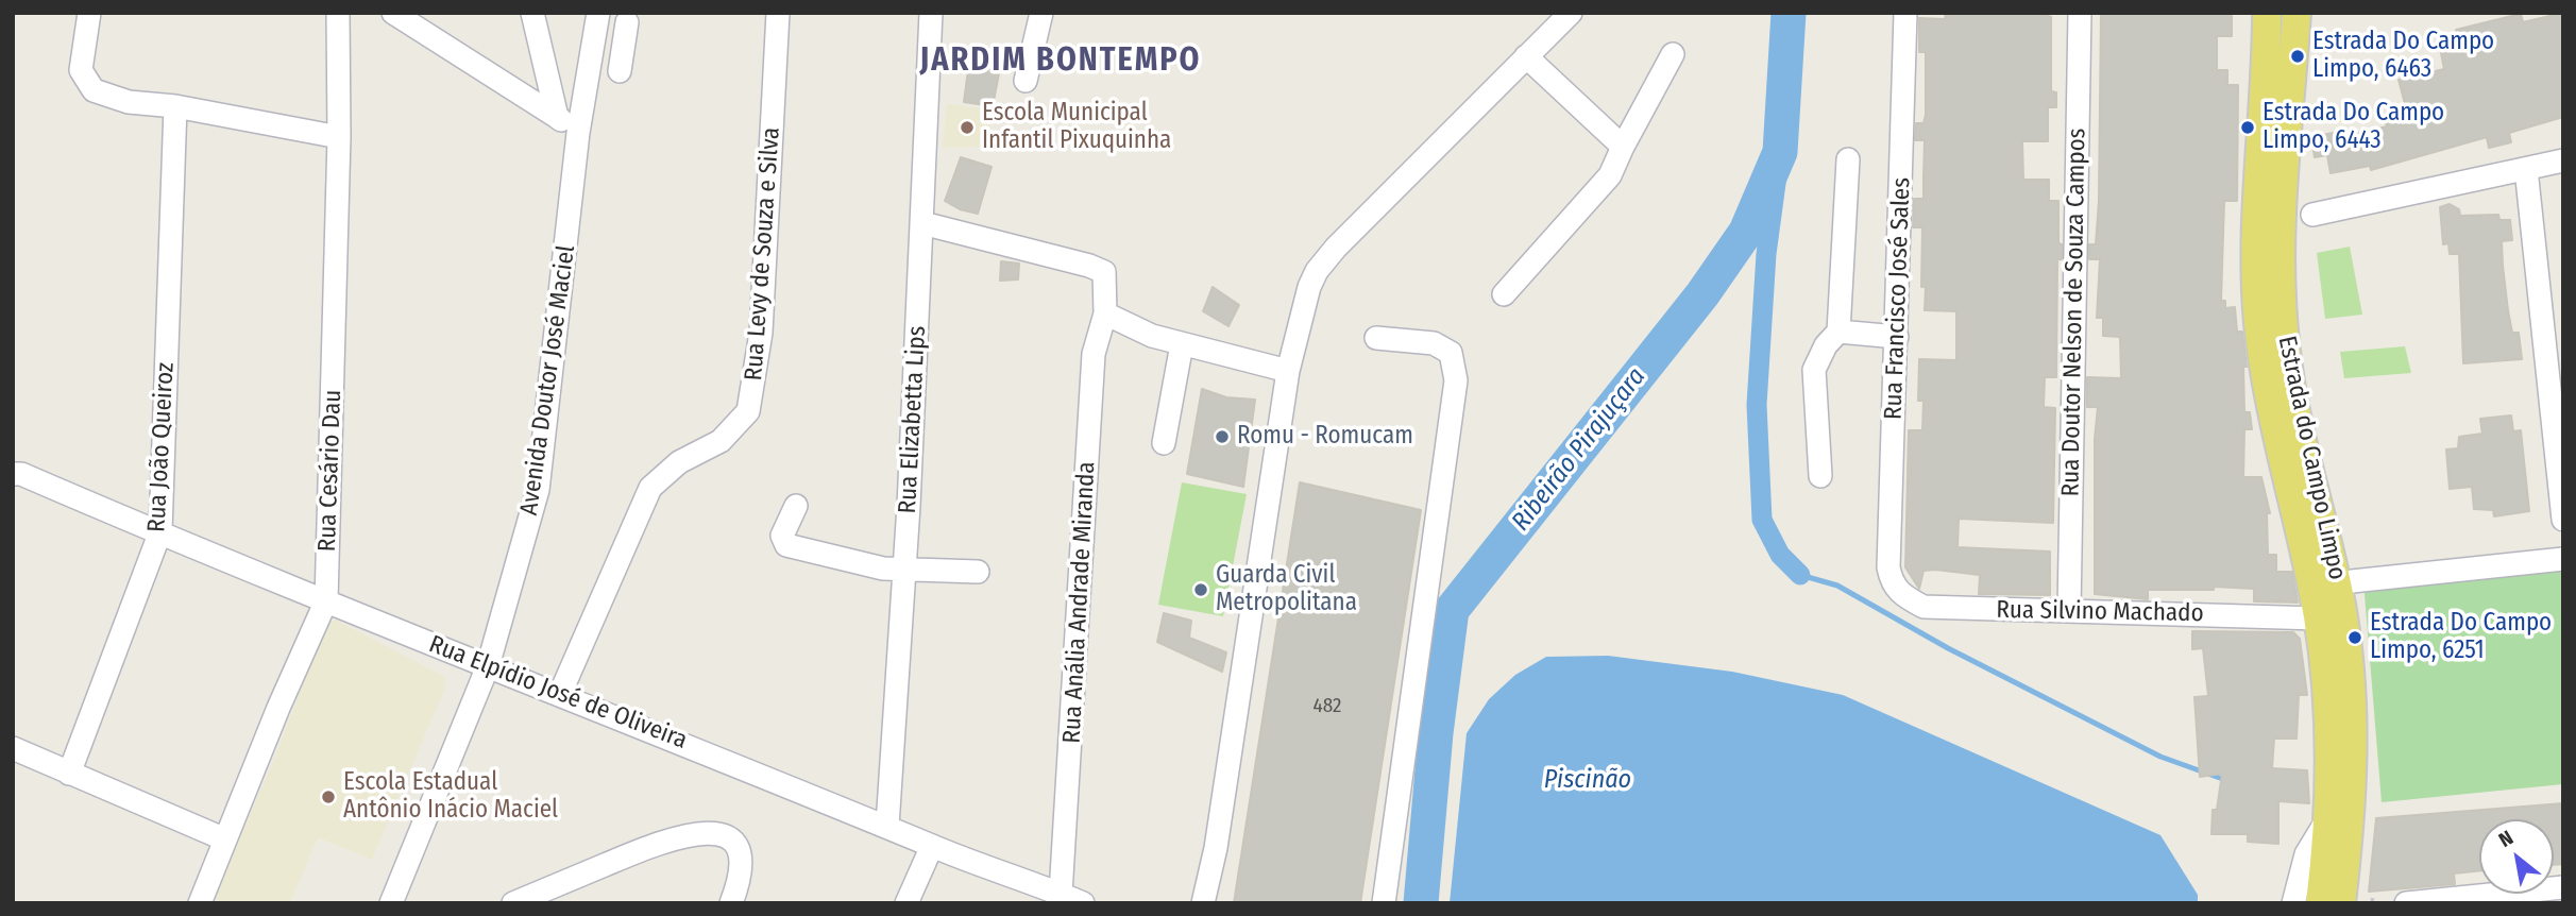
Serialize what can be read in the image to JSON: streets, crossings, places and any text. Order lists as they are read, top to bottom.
{
  "streets": {
    "main road": ["Estrada do Campo Limpo"],
    "street": [
      "Rua Levy de Souza e Silva",
      "Rua Francisco José Sales",
      "Rua Doutor Nelson de Souza Campos",
      "Avenida Doutor José Maciel",
      "Rua Elizabetta Lips",
      "Rua João Queiroz",
      "Rua Cesário Dau",
      "Rua Anália Andrade Miranda",
      "Rua Silvino Machado",
      "Rua Elpídio José de Oliveira"
    ]
  },
  "crossings": [
    ["Rua Levy de Souza e Silva", "Rua Elpídio José de Oliveira"],
    ["Rua Francisco José Sales", "Rua Silvino Machado"],
    ["Rua Doutor Nelson de Souza Campos", "Rua Silvino Machado"],
    ["Avenida Doutor José Maciel", "Rua Elpídio José de Oliveira"],
    ["Rua Elizabetta Lips", "Rua Anália Andrade Miranda"],
    ["Rua Elizabetta Lips", "Rua Elpídio José de Oliveira"],
    ["Rua João Queiroz", "Rua Elpídio José de Oliveira"],
    ["Estrada do Campo Limpo", "Rua Silvino Machado"],
    ["Rua Cesário Dau", "Rua Elpídio José de Oliveira"],
    ["Rua Anália Andrade Miranda", "Rua Elpídio José de Oliveira"]
  ],
  "districts": ["JARDIM BONTEMPO"],
  "water": ["Ribeirão Pirajuçara", "Piscinão"],
  "places": [
    "Estrada Do Campo Limpo, 6463",
    "Escola Municipal Infantil Pixuquinha",
    "Estrada Do Campo Limpo, 6443",
    "Romu - Romucam",
    "Guarda Civil Metropolitana",
    "Estrada Do Campo Limpo, 6251",
    "Escola Estadual Antônio Inácio Maciel"
  ],
  "house_numbers": ["482"],
  "north": "top left"
}
